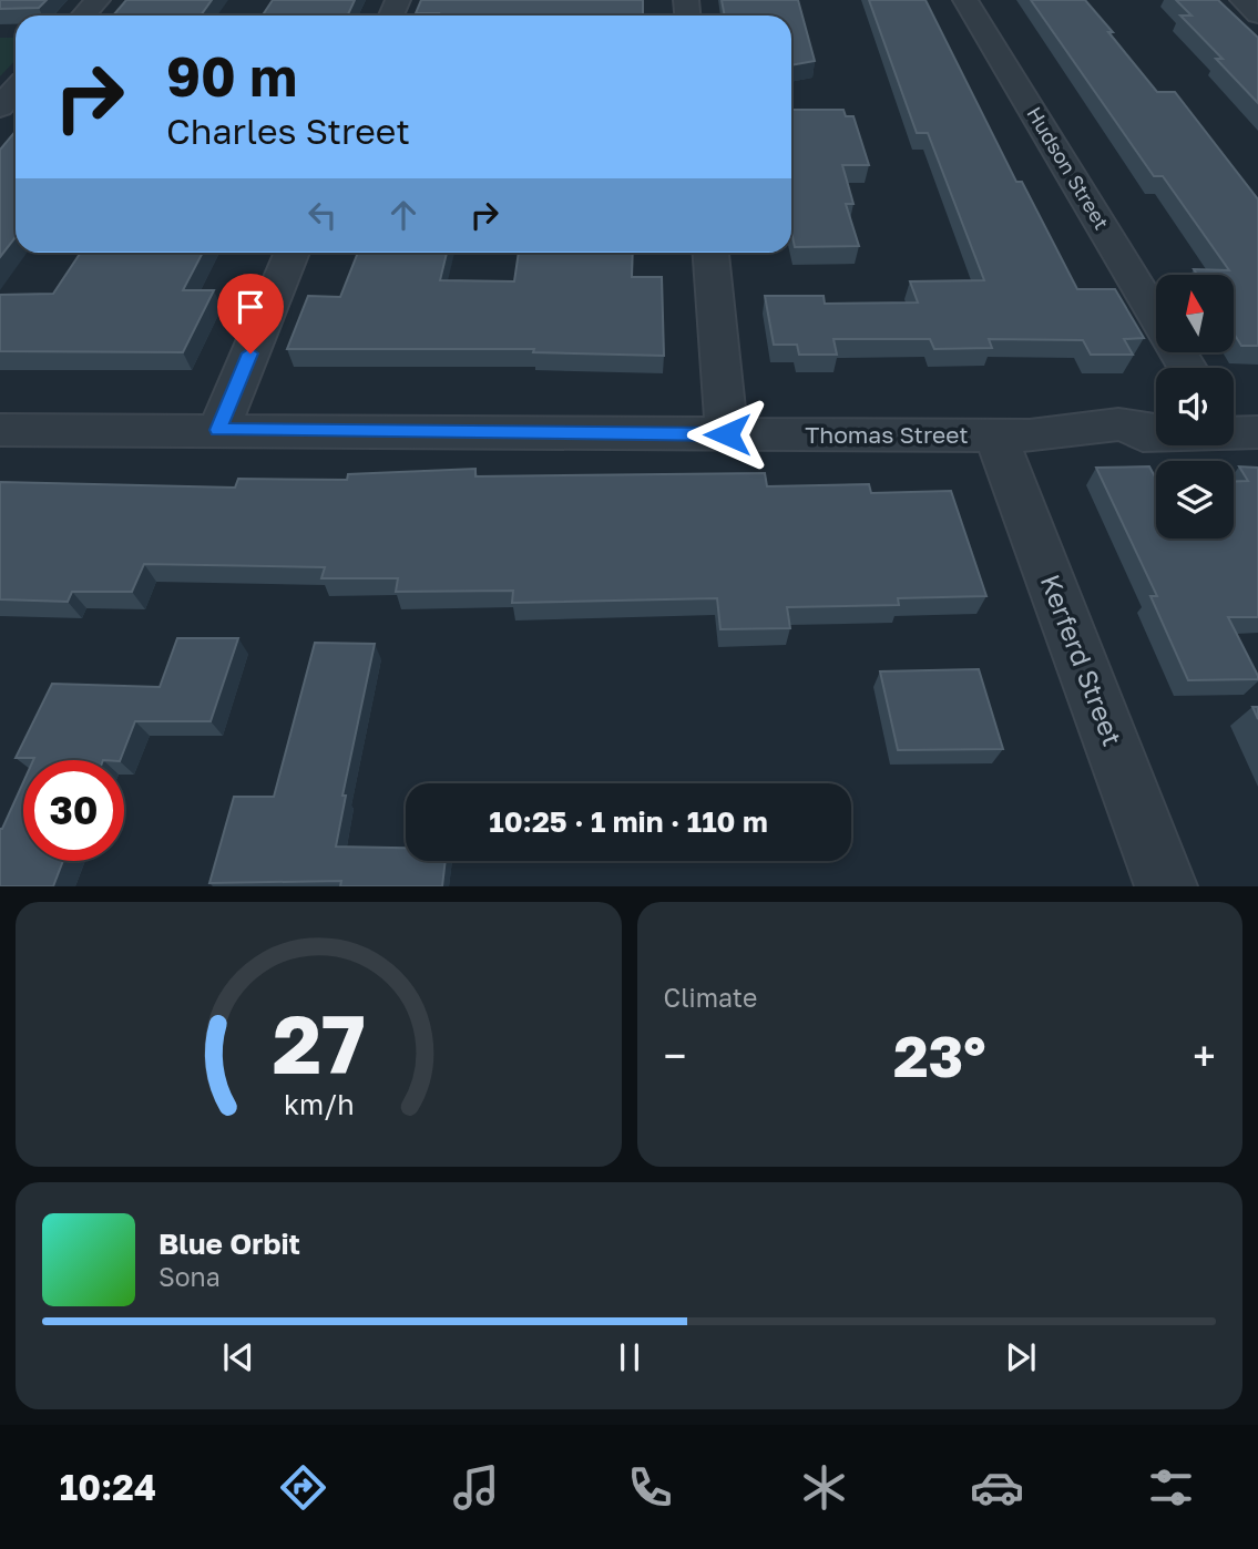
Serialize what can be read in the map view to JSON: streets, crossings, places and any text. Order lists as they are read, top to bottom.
{
  "streets": {
    "street": ["Hudson Street", "Thomas Street", "Kerferd Street"]
  },
  "crossings": [
    ["Thomas Street", "Kerferd Street"]
  ],
  "north": "top",
  "page": {
    "turn": ["90 m", "Charles Street"],
    "limit": "30",
    "trip": "10:25 · 1 min · 110 m",
    "tile": "Climate",
    "heat": ["−", "23°", "+"],
    "song": ["Blue Orbit", "Sona"],
    "tabs": "10:24",
    "gauge": ["27", "km/h"]
  }
}
